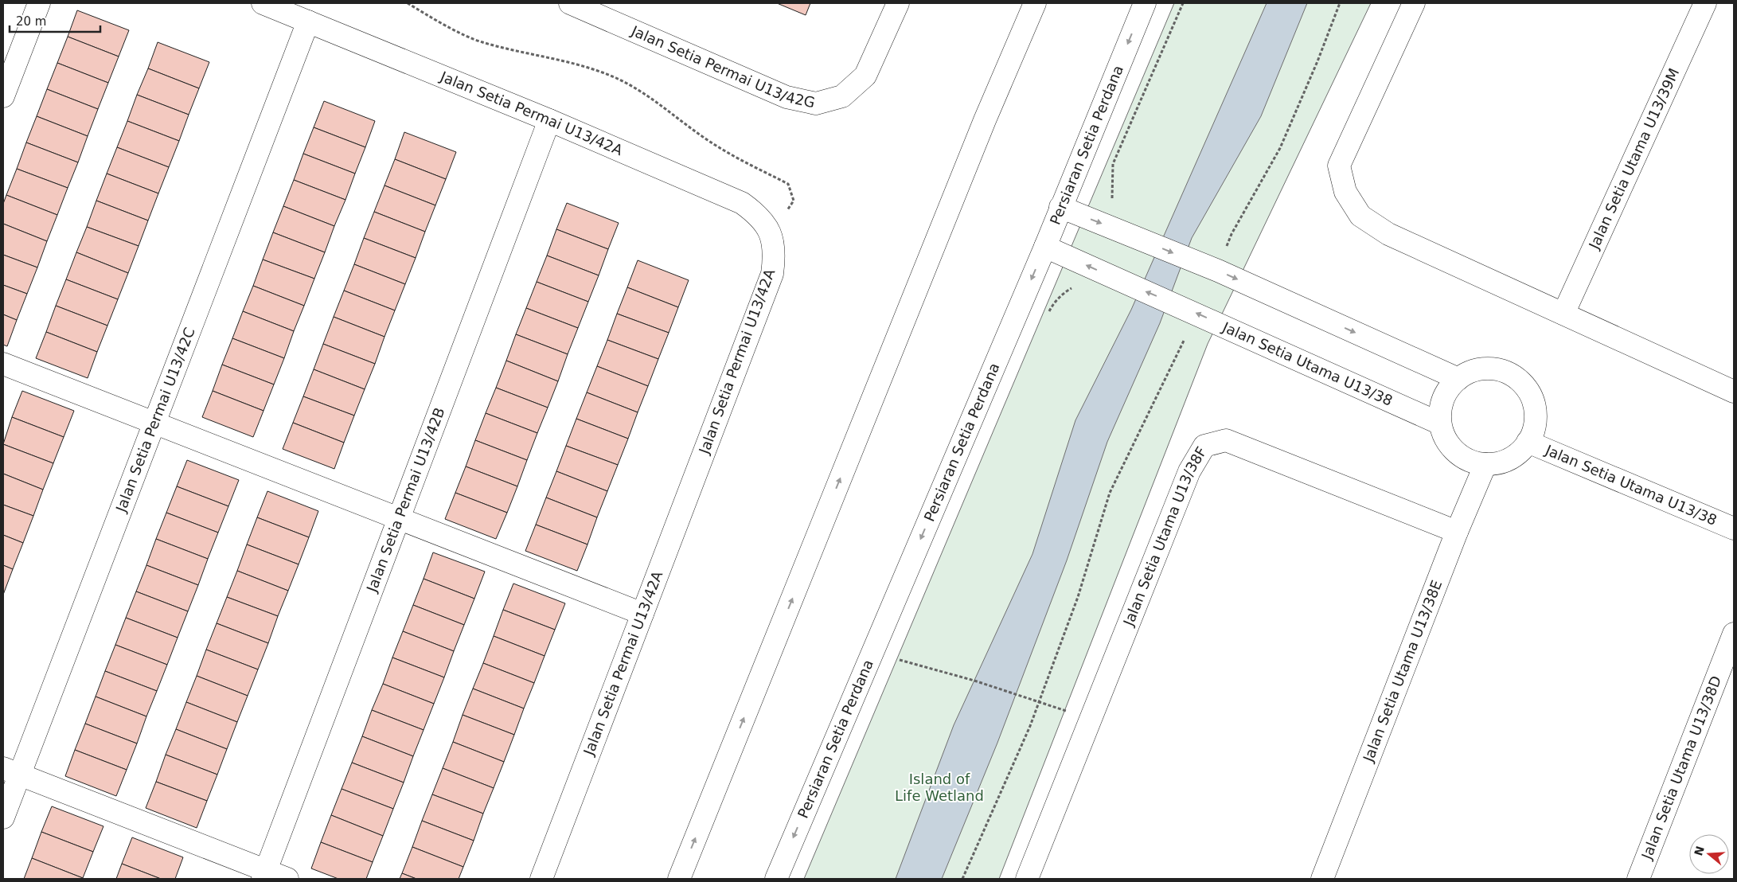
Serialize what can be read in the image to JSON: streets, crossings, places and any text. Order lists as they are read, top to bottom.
{
  "streets": {
    "street": [
      "Jalan Setia Permai U13/42G",
      "Jalan Setia Permai U13/42A",
      "Persiaran Setia Perdana",
      "Jalan Setia Utama U13/39M",
      "Jalan Setia Utama U13/38",
      "Jalan Setia Permai U13/42C",
      "Jalan Setia Permai U13/42B",
      "Jalan Setia Utama U13/38F",
      "Jalan Setia Utama U13/38E",
      "Jalan Setia Utama U13/38D"
    ]
  },
  "crossings": [
    ["Jalan Setia Permai U13/42A", "Jalan Setia Permai U13/42C"],
    ["Jalan Setia Permai U13/42A", "Jalan Setia Permai U13/42B"],
    ["Persiaran Setia Perdana", "Jalan Setia Utama U13/38"],
    ["Jalan Setia Utama U13/38", "Jalan Setia Utama U13/38E"],
    ["Jalan Setia Utama U13/38F", "Jalan Setia Utama U13/38E"]
  ],
  "parks": ["Island of Life Wetland"],
  "scale_bar": "20 m",
  "north": "left"
}
